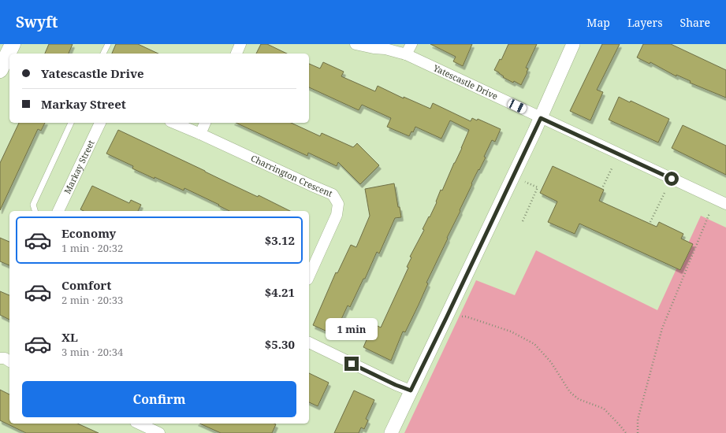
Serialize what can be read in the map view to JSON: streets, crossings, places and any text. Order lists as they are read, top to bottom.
{
  "streets": {
    "street": ["Yatescastle Drive", "Markay Street", "Charrington Crescent"]
  },
  "page": {
    "header": "Swyft",
    "nav": ["Map", "Layers", "Share"],
    "banner": ["Yatescastle Drive", "Markay Street"],
    "list": [
      {
        "name": "Economy",
        "note": "1 min · 20:32",
        "value": "$3.12"
      },
      {
        "name": "Comfort",
        "note": "2 min · 20:33",
        "value": "$4.21"
      },
      {
        "name": "XL",
        "note": "3 min · 20:34",
        "value": "$5.30"
      }
    ],
    "bubble": "1 min",
    "buttons": "Confirm"
  }
}
